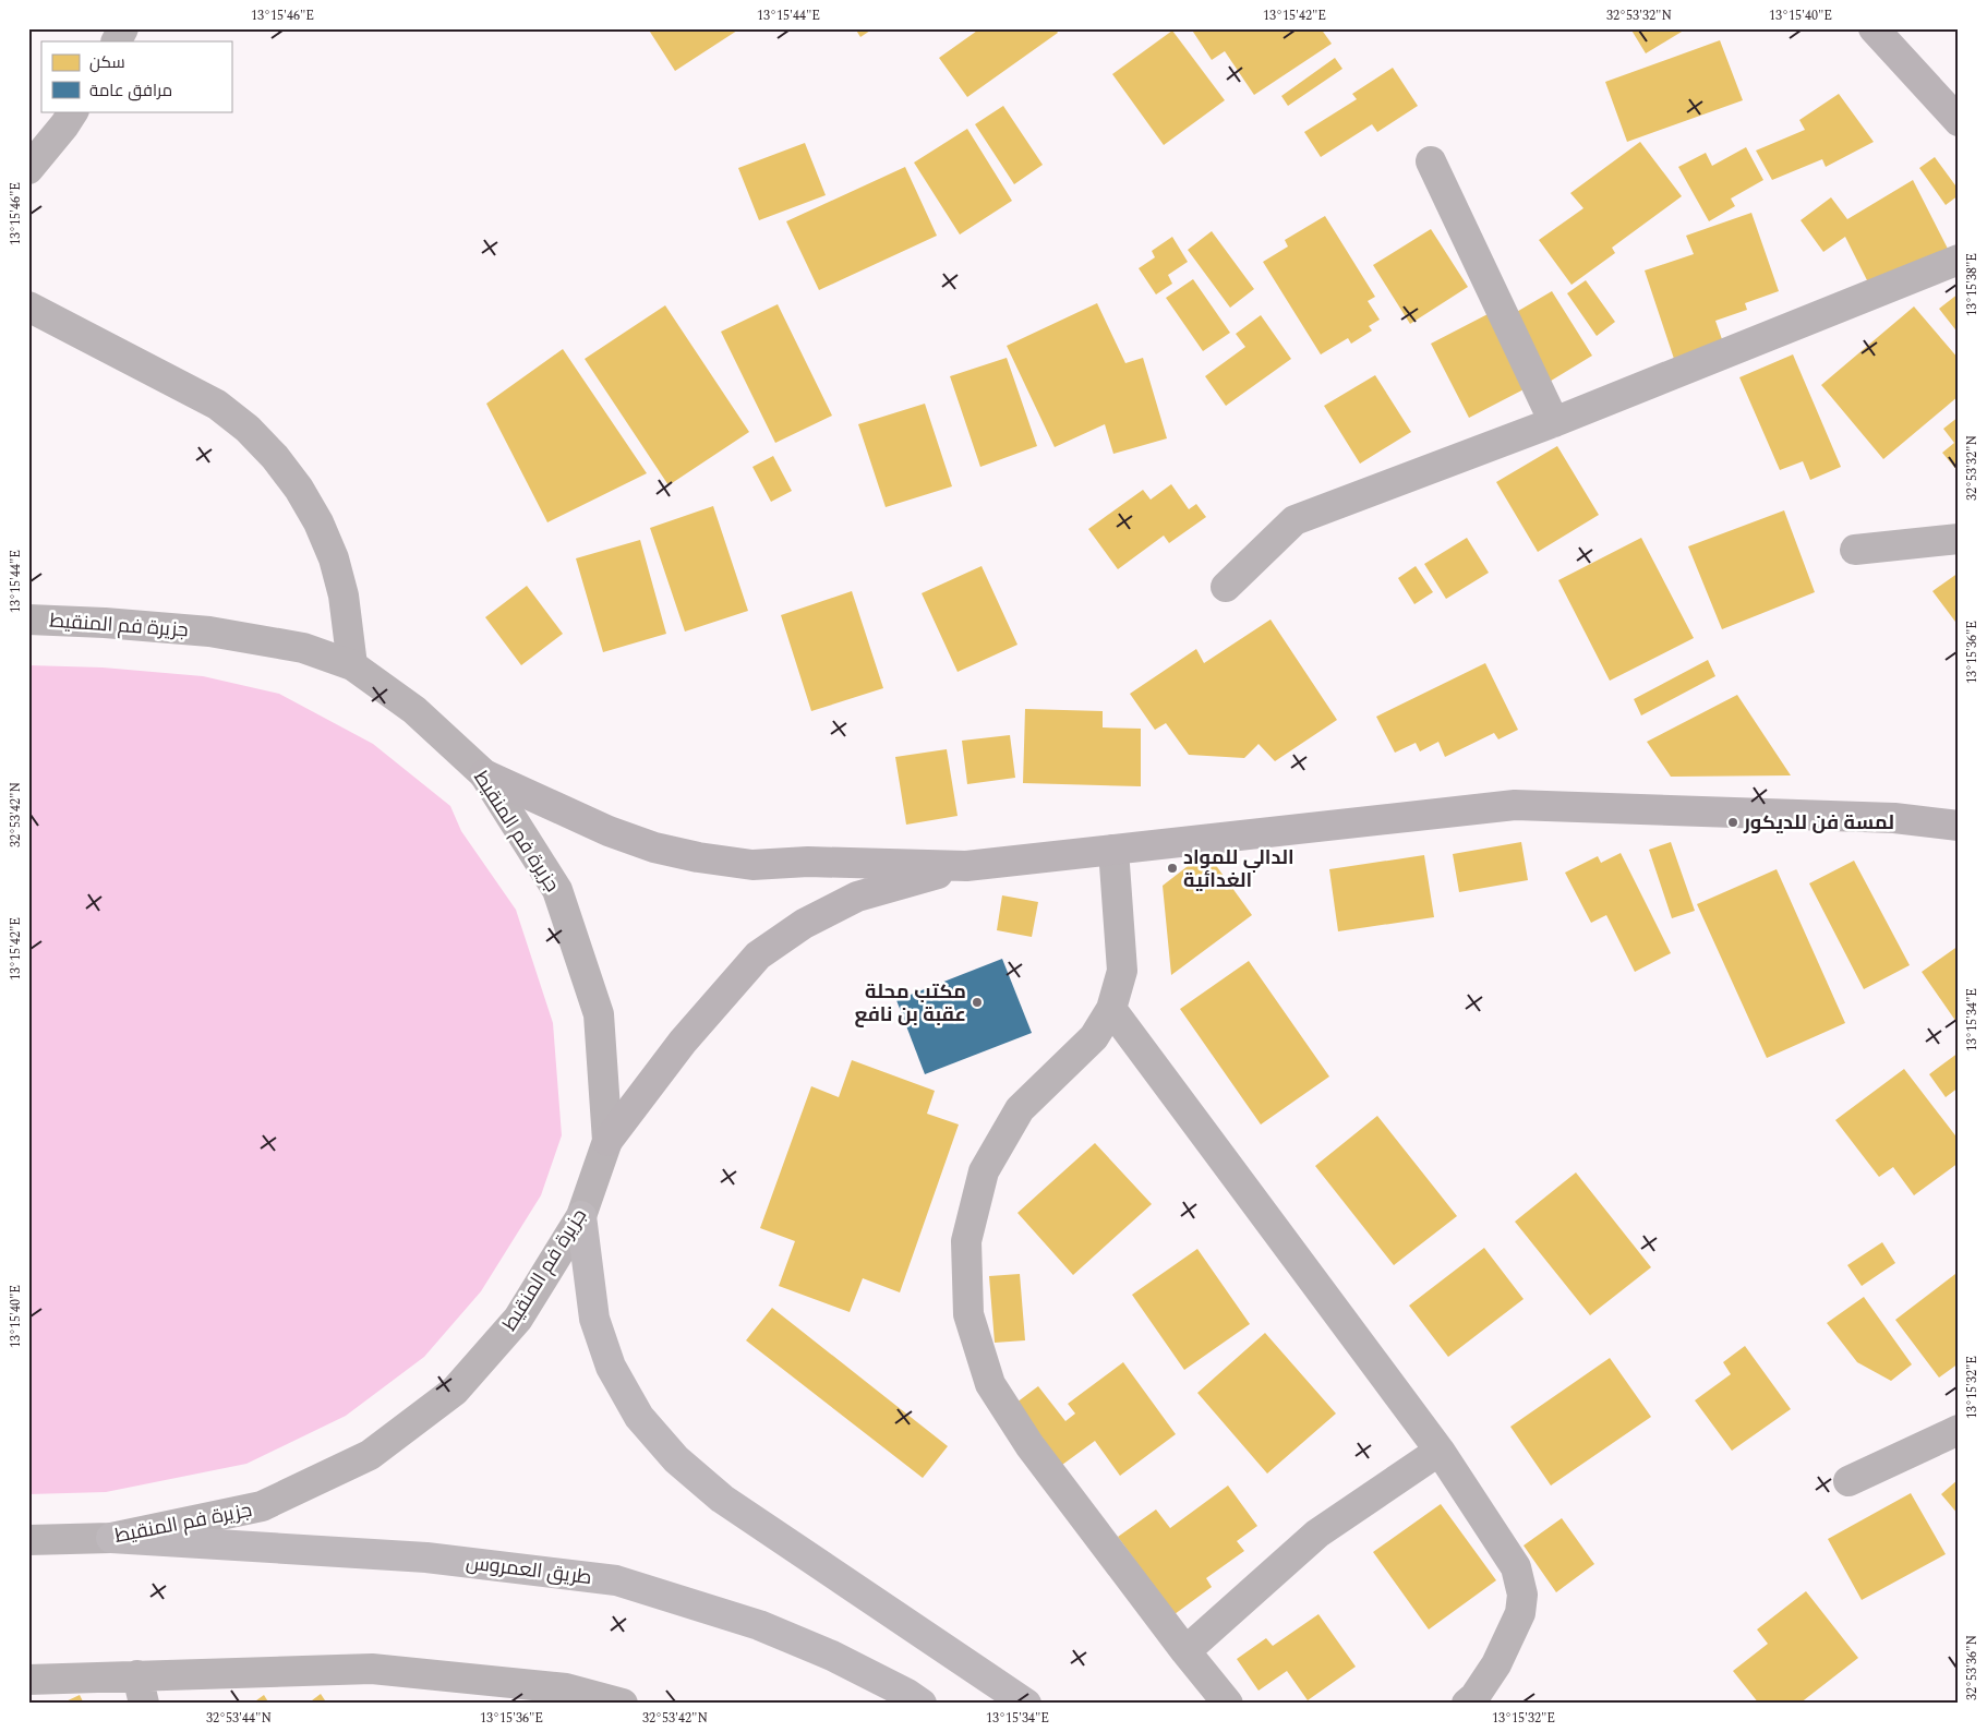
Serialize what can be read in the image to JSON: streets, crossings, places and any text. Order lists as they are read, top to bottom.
{
  "streets": {
    "main road": ["طريق العمروس"],
    "street": ["جزيرة فم المنقيط"]
  },
  "crossings": [
    ["جزيرة فم المنقيط", "طريق العمروس"]
  ],
  "places": ["لمسة فن للديكور", "الدالي للمواد الغدائية", "مكتب محلة عقبة بن نافع"],
  "legend": ["سكن", "مرافق عامة"],
  "coordinates": [
    "13°15'46\"E",
    "13°15'44\"E",
    "13°15'42\"E",
    "32°53'32\"N",
    "13°15'40\"E",
    "13°15'38\"E",
    "13°15'36\"E",
    "32°53'42\"N",
    "13°15'34\"E",
    "13°15'32\"E",
    "32°53'36\"N",
    "32°53'44\"N"
  ]
}
